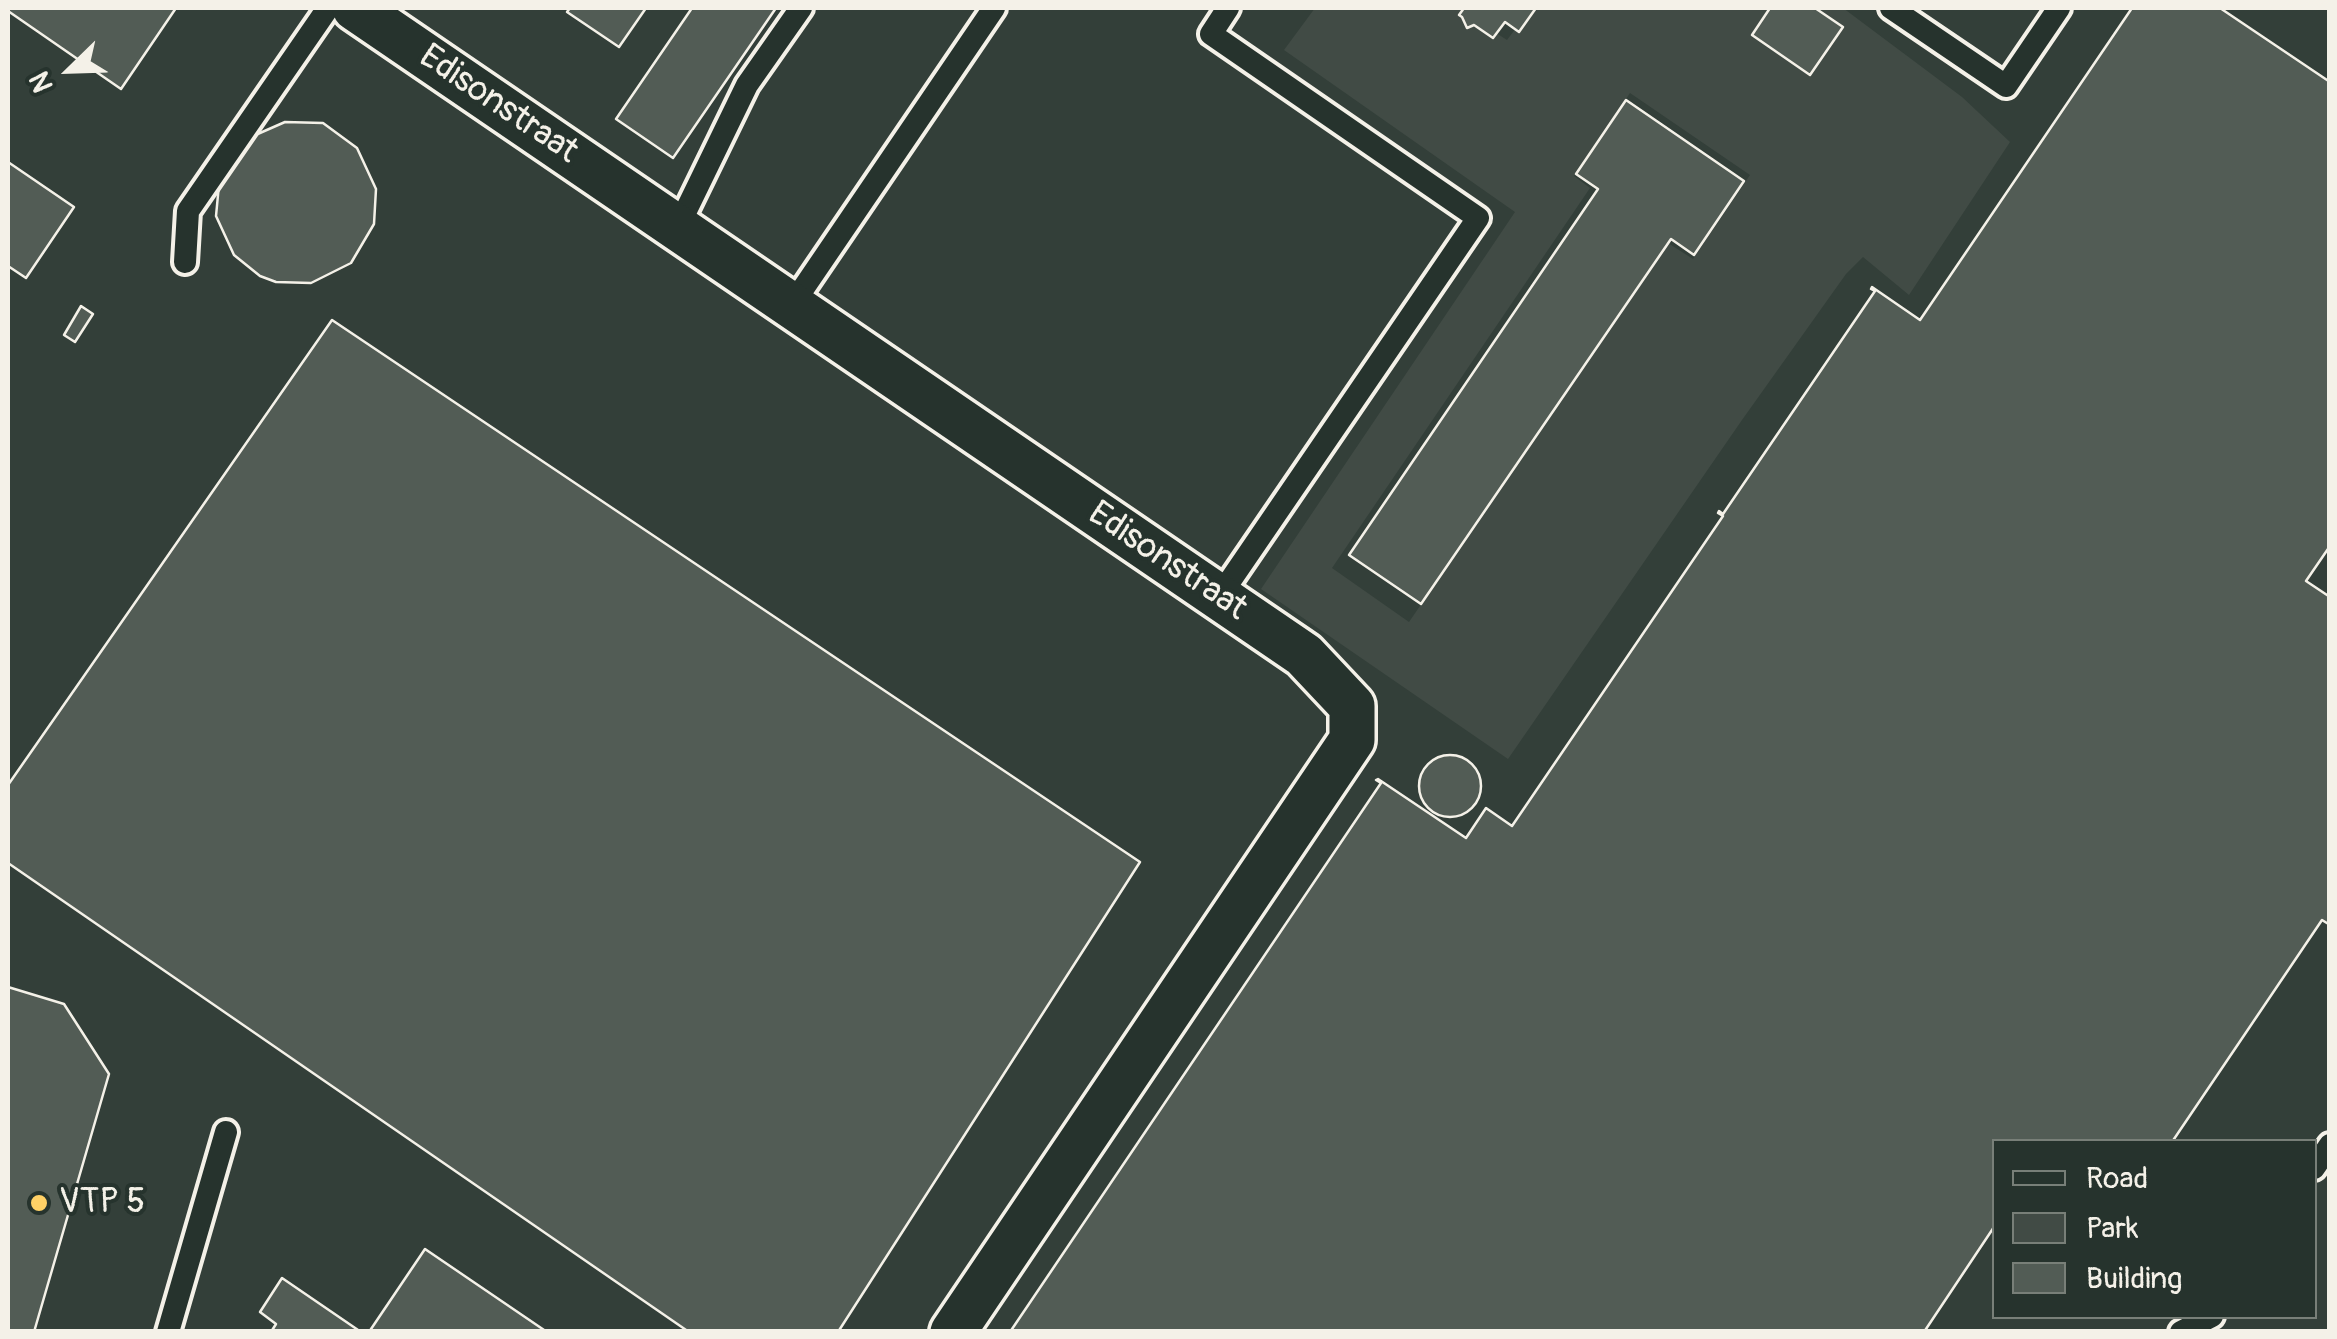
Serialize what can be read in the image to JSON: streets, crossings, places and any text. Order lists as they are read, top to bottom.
{
  "streets": {
    "street": ["Edisonstraat"]
  },
  "places": ["VTP 5"],
  "legend": ["Road", "Park", "Building"],
  "north": "bottom left"
}
